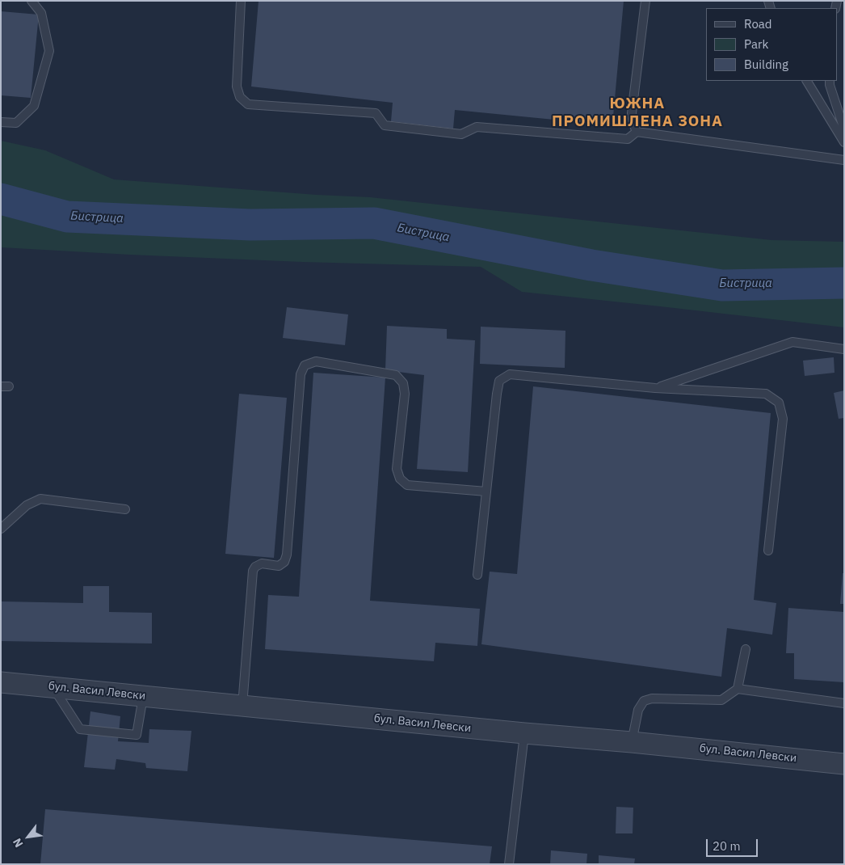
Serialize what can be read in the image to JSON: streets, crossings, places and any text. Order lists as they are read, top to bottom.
{
  "streets": {
    "street": ["бул. Васил Левски"]
  },
  "districts": ["ЮЖНА ПРОМИШЛЕНА ЗОНА"],
  "water": ["Бистрица"],
  "legend": ["Road", "Park", "Building"],
  "scale_bar": "20 m",
  "north": "bottom left"
}
